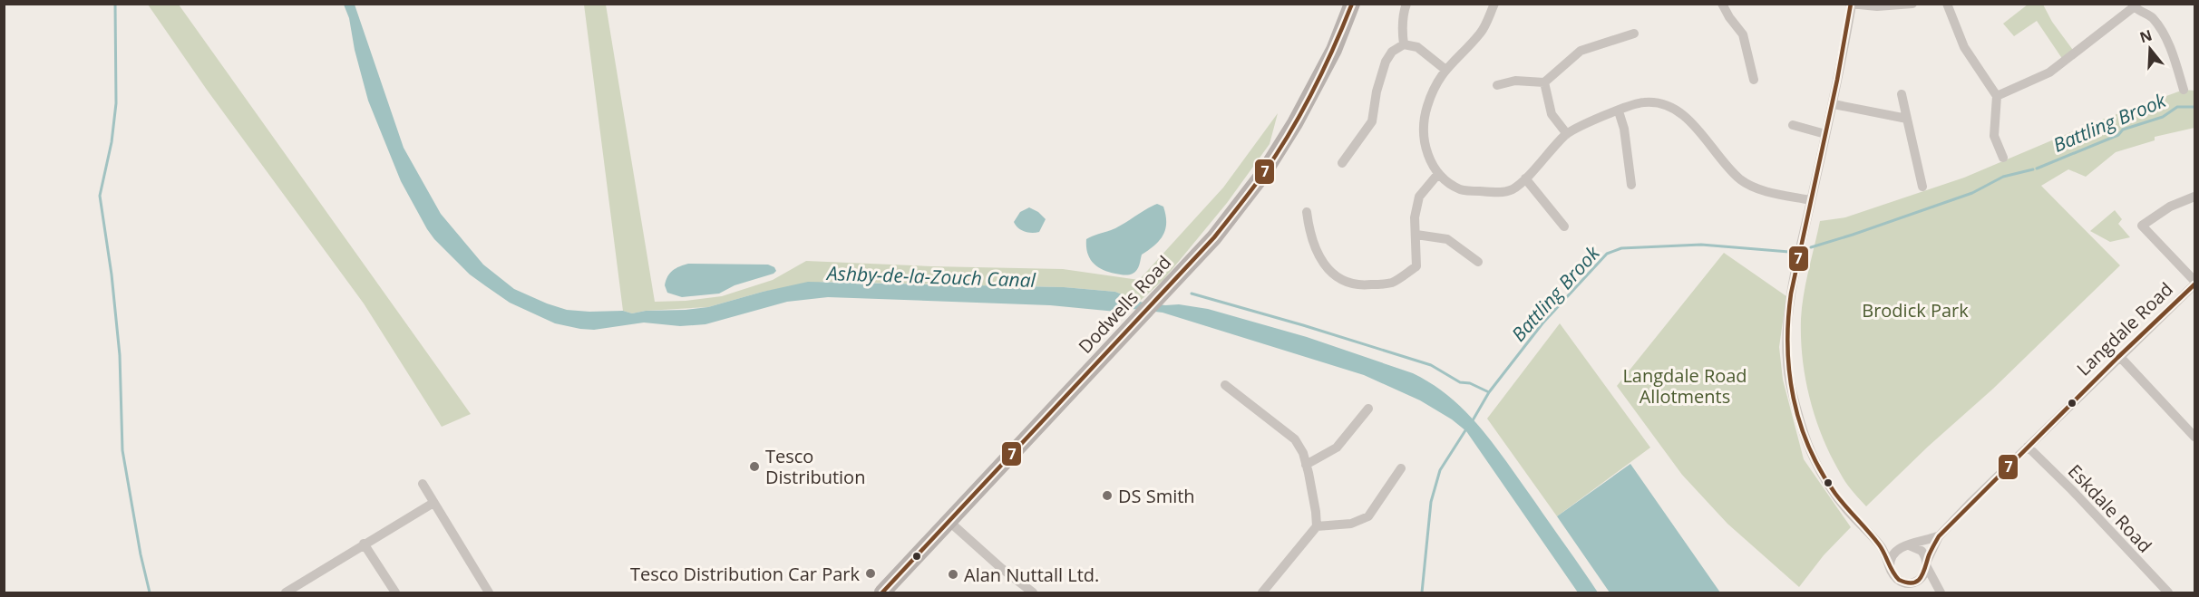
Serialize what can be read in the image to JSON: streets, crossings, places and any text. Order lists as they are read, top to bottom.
{
  "streets": {
    "main road": ["Dodwells Road"],
    "street": ["Langdale Road", "Eskdale Road"]
  },
  "crossings": [
    ["Langdale Road", "Eskdale Road"]
  ],
  "water": ["Battling Brook", "Ashby-de-la-Zouch Canal"],
  "parks": ["Brodick Park", "Langdale Road Allotments"],
  "places": [
    "Tesco Distribution",
    "DS Smith",
    "Tesco Distribution Car Park",
    "Alan Nuttall Ltd."
  ],
  "lines": ["transit line 7"],
  "north": "top"
}
